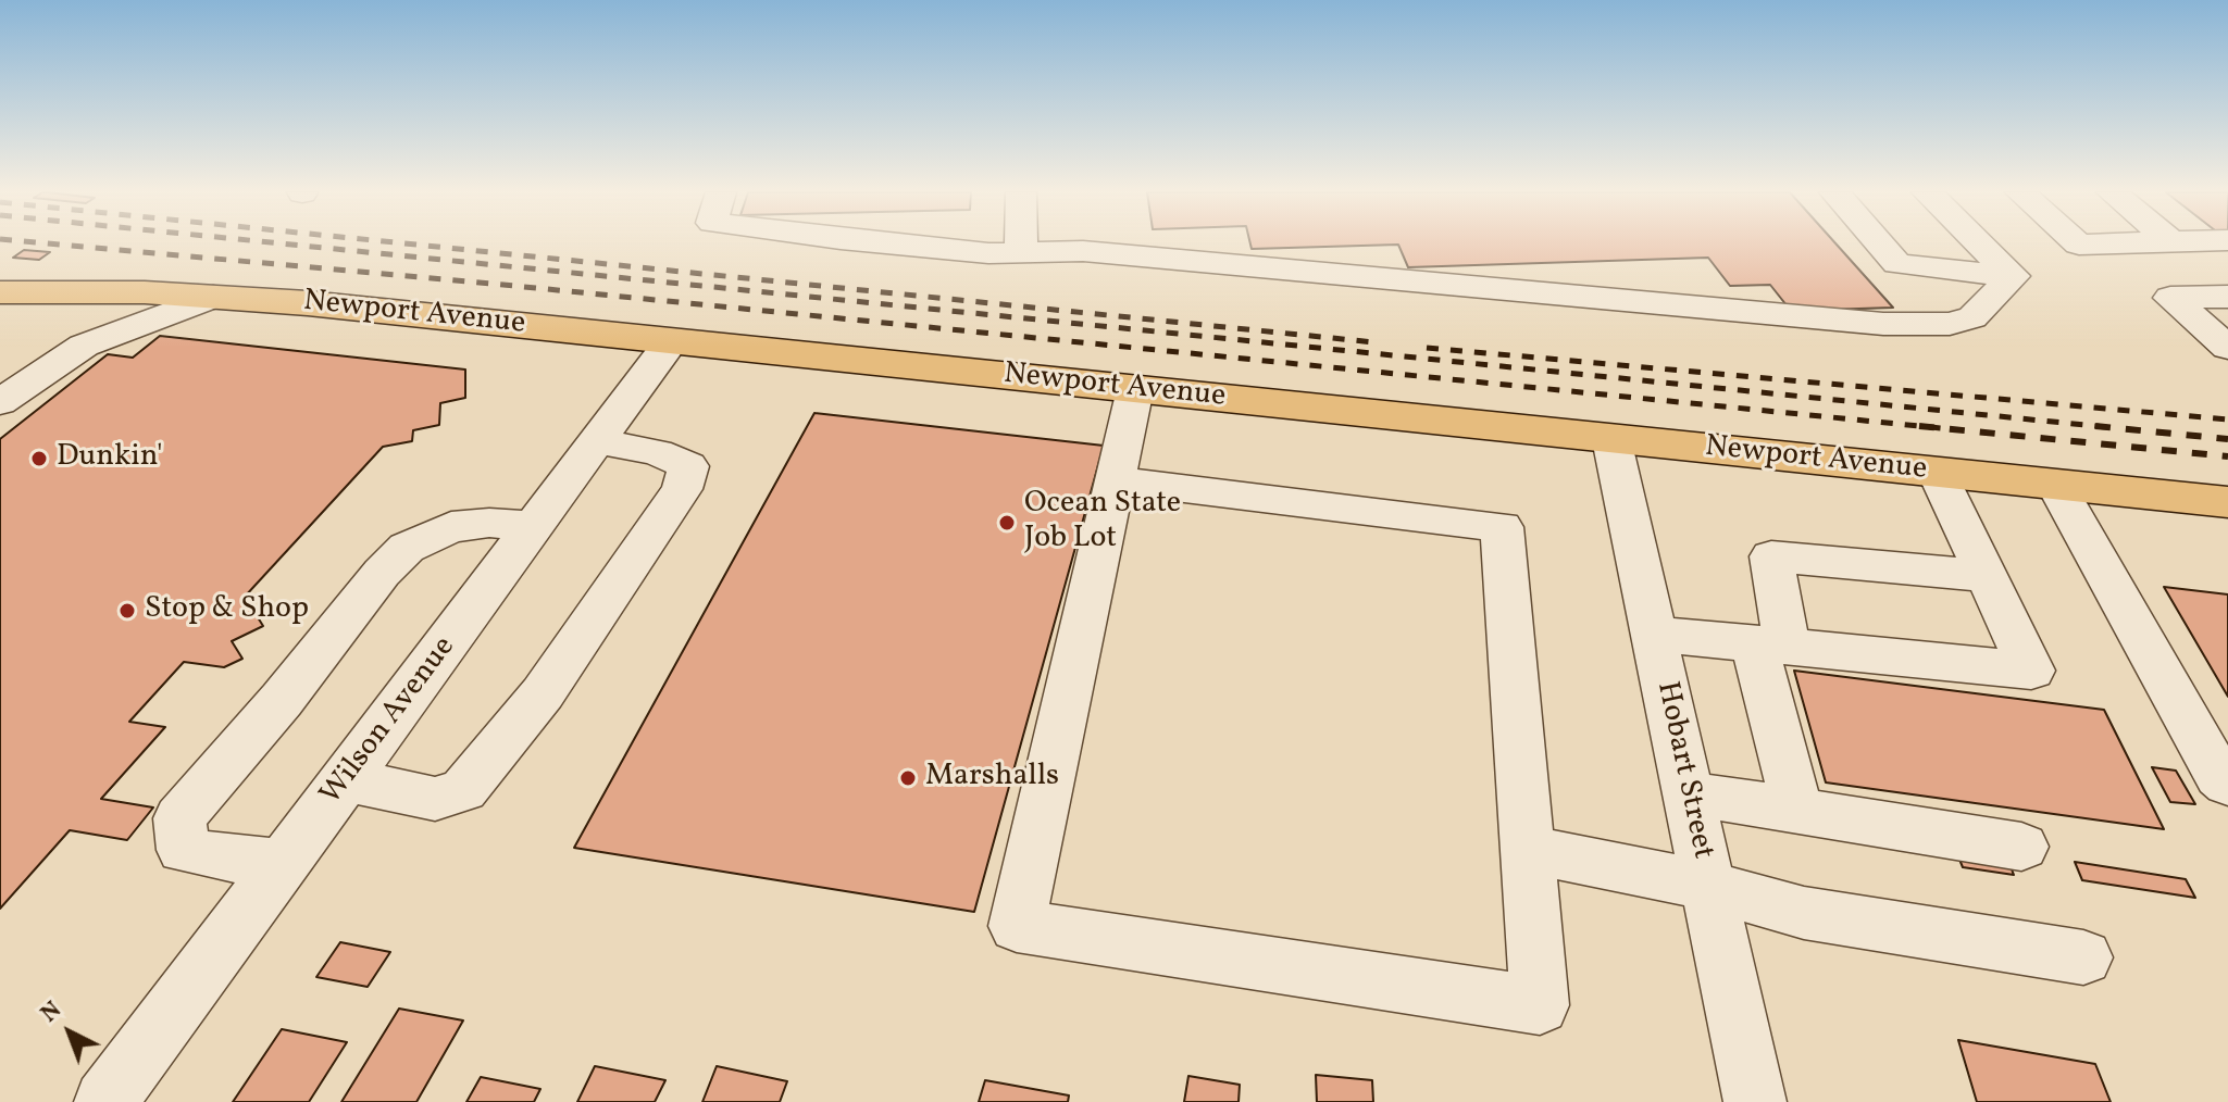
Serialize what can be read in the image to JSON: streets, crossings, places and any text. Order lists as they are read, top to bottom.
{
  "streets": {
    "main road": ["Newport Avenue"],
    "street": ["Wilson Avenue", "Hobart Street"]
  },
  "crossings": [
    ["Newport Avenue", "Wilson Avenue"],
    ["Newport Avenue", "Hobart Street"]
  ],
  "places": [
    "Dunkin'",
    "Ocean State Job Lot",
    "Stop & Shop",
    "Marshalls"
  ],
  "north": "top left"
}
